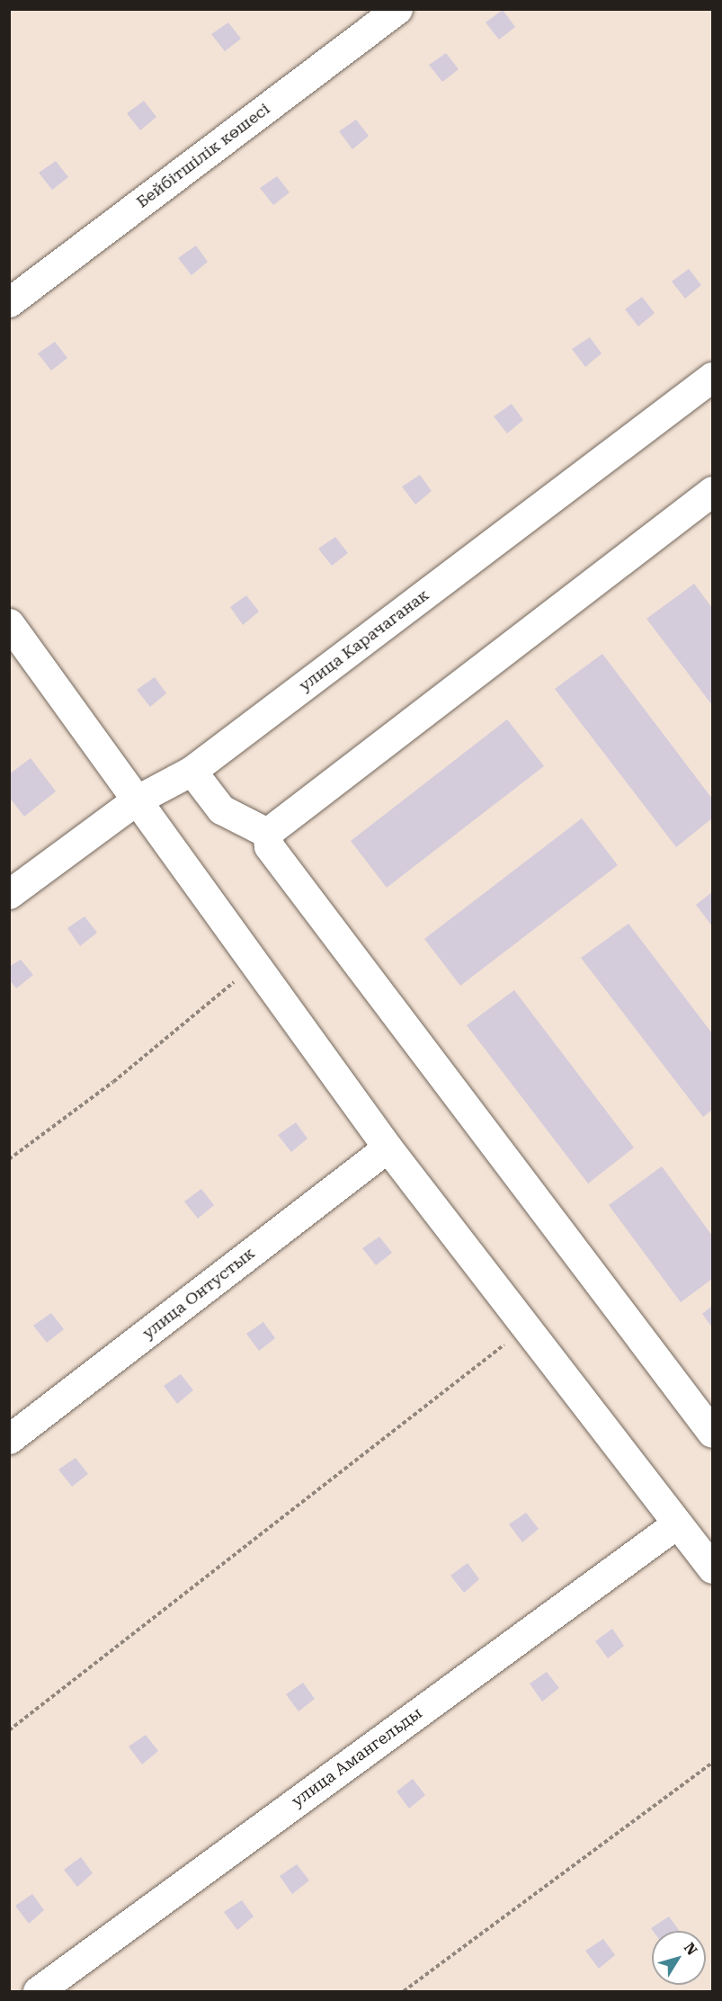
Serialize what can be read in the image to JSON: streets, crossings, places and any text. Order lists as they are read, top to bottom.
{
  "streets": {
    "street": [
      "Бейбітшілік көшесі",
      "улица Карачаганак",
      "улица Онтустык",
      "улица Амангельды"
    ]
  },
  "north": "top right"
}
